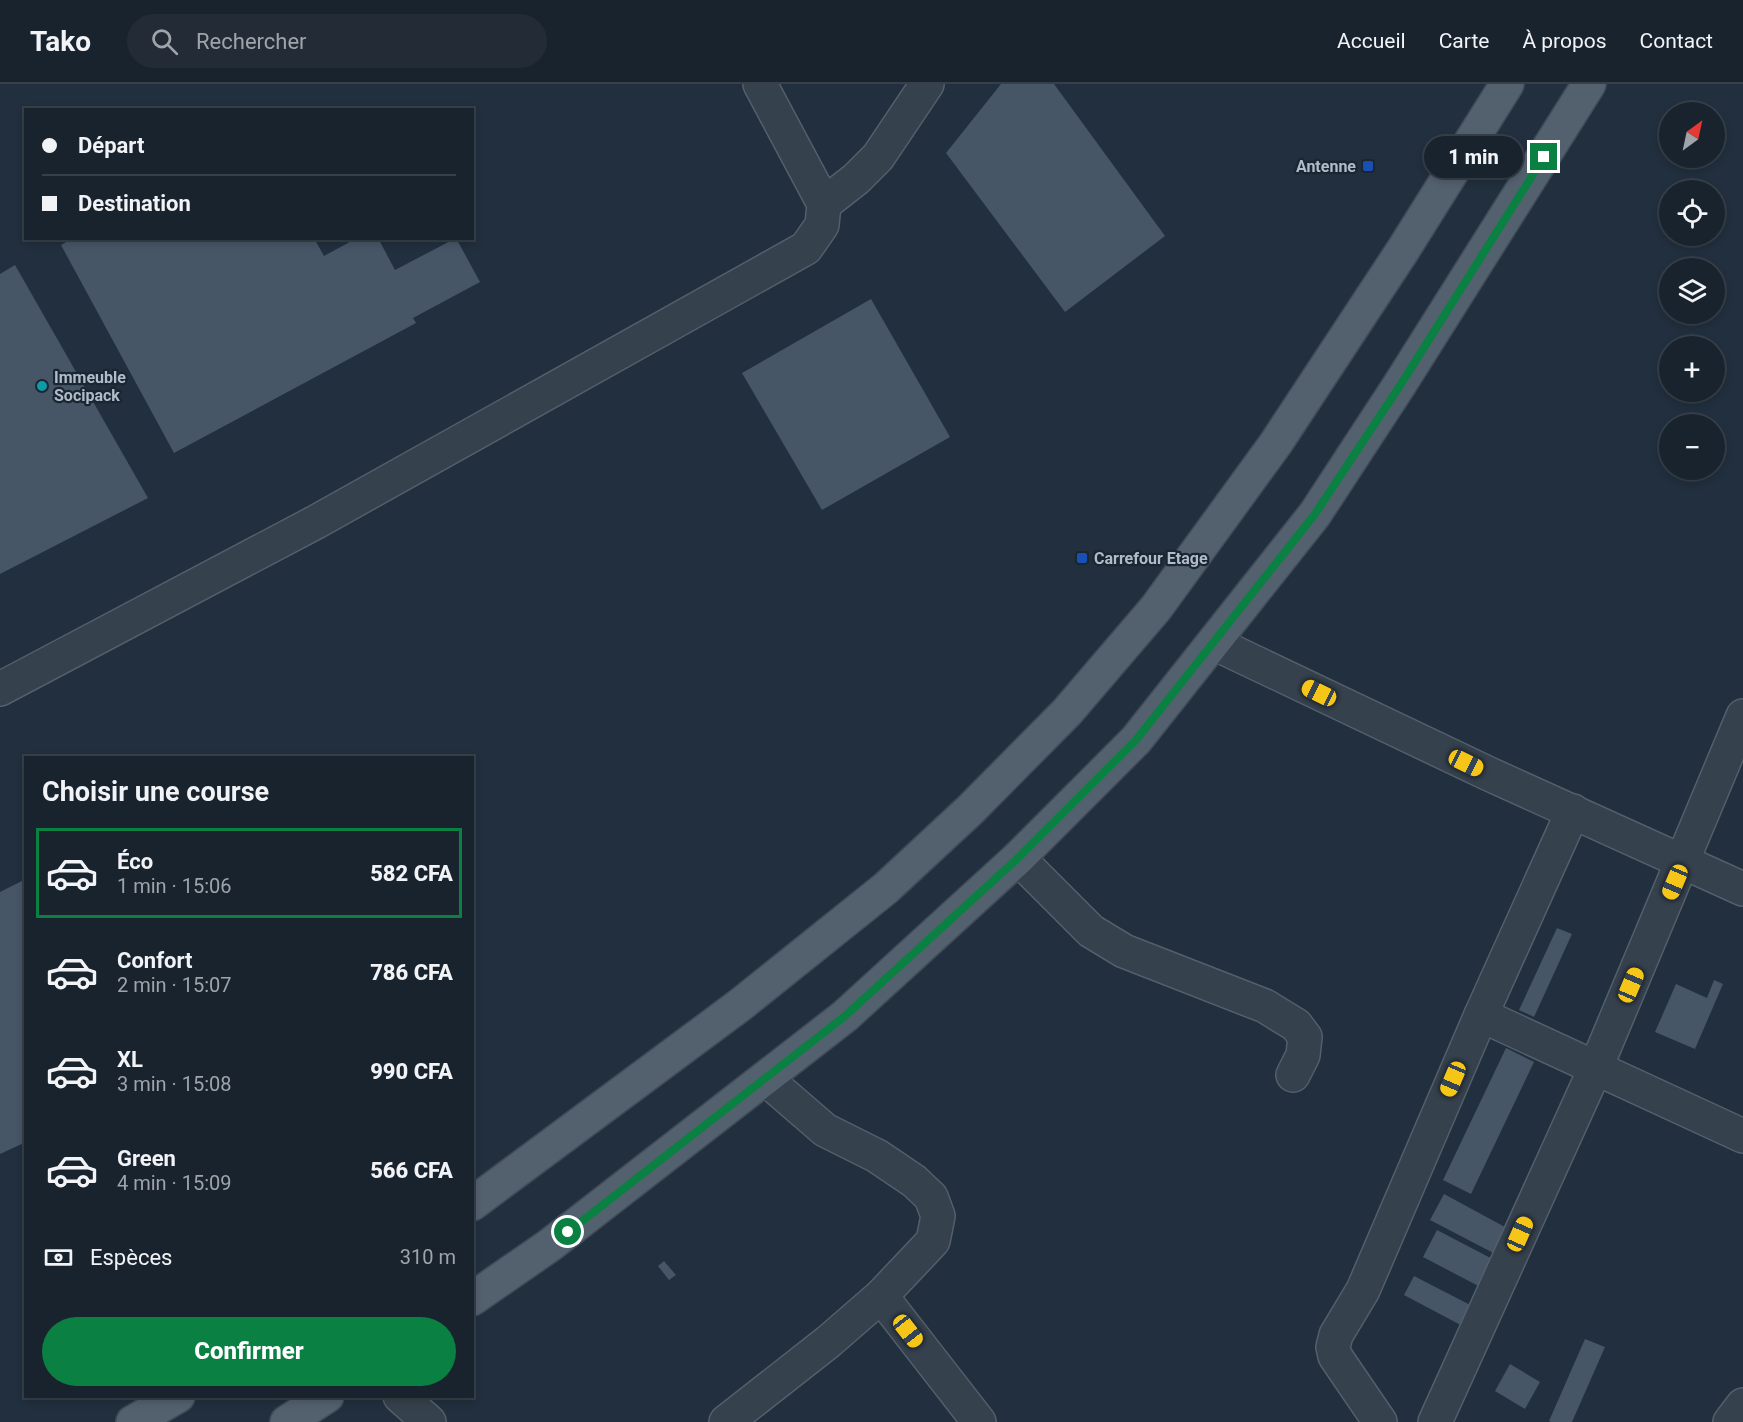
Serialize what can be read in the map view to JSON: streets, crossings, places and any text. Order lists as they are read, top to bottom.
{
  "places": {
    "transit": ["Antenne", "Carrefour Etage"],
    "other": ["Immeuble Socipack"]
  },
  "north": "top right",
  "page": {
    "header": "Tako",
    "search": "Rechercher",
    "nav": [
      "Accueil",
      "Carte",
      "À propos",
      "Contact"
    ],
    "map_buttons": ["+", "−"],
    "banner": ["Départ", "Destination"],
    "bubble": "1 min",
    "heading": "Choisir une course",
    "list": [
      {
        "name": "Éco",
        "note": "1 min · 15:06",
        "value": "582 CFA"
      },
      {
        "name": "Confort",
        "note": "2 min · 15:07",
        "value": "786 CFA"
      },
      {
        "name": "XL",
        "note": "3 min · 15:08",
        "value": "990 CFA"
      },
      {
        "name": "Green",
        "note": "4 min · 15:09",
        "value": "566 CFA"
      }
    ],
    "pay": ["Espèces", "310 m"],
    "buttons": "Confirmer"
  }
}
